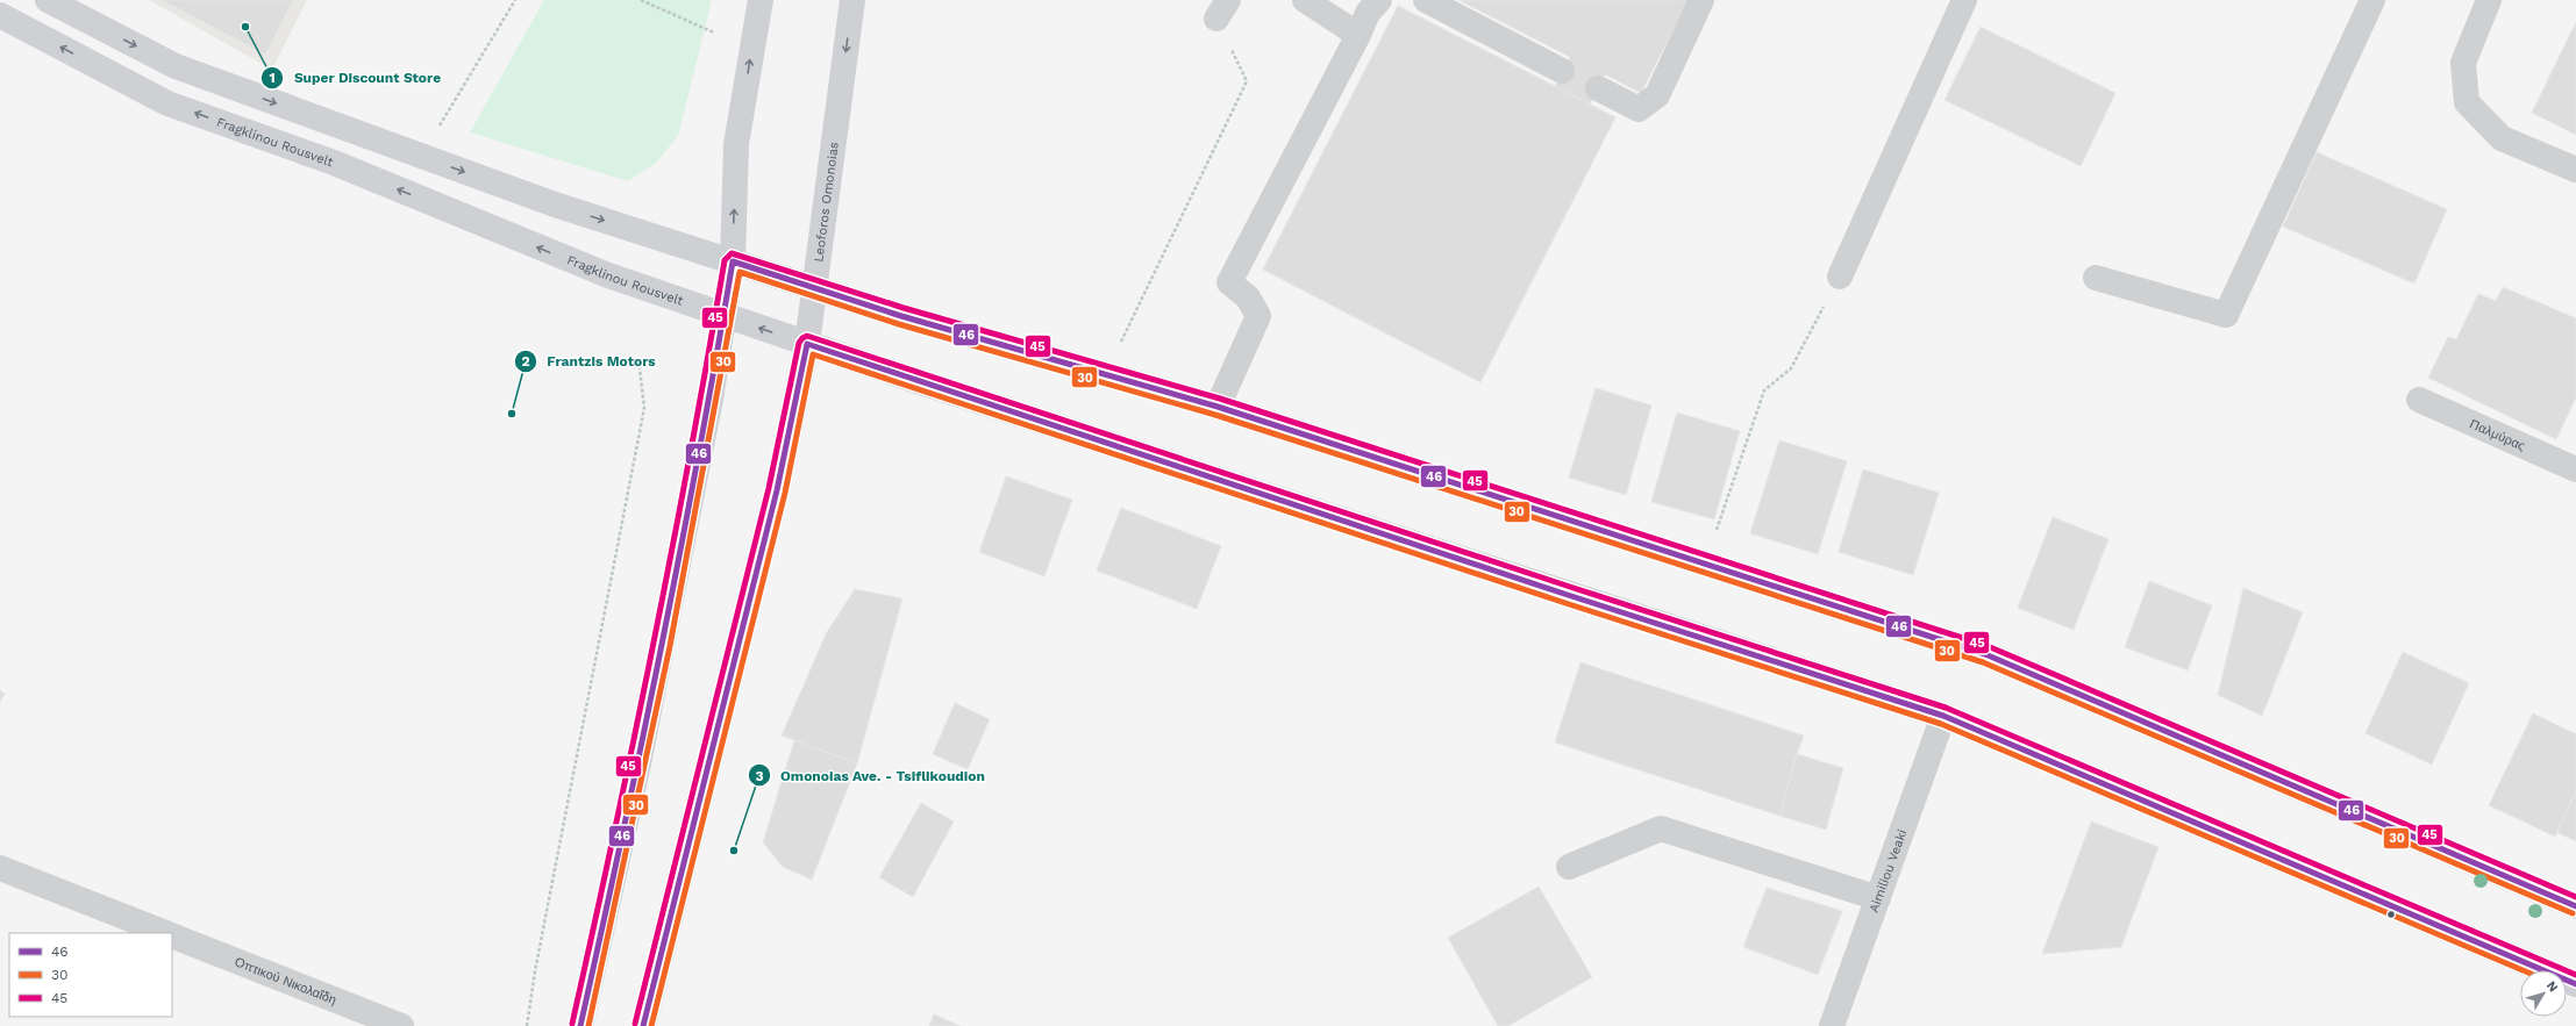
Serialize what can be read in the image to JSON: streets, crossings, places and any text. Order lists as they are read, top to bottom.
{
  "streets": {
    "main road": ["Fragklinou Rousvelt", "Leoforos Omonoias"],
    "street": ["Παλμύρας", "Aimiliou Veaki", "Οπτικού Νικολαΐδη"]
  },
  "crossings": [
    ["Fragklinou Rousvelt", "Leoforos Omonoias"],
    ["Fragklinou Rousvelt", "Aimiliou Veaki"]
  ],
  "places": ["Super Discount Store", "Frantzis Motors", "Omonoias Ave. - Tsiflikoudion"],
  "lines": ["transit line 45", "transit line 46", "transit line 30"],
  "legend": ["46", "30", "45"],
  "north": "top right"
}
